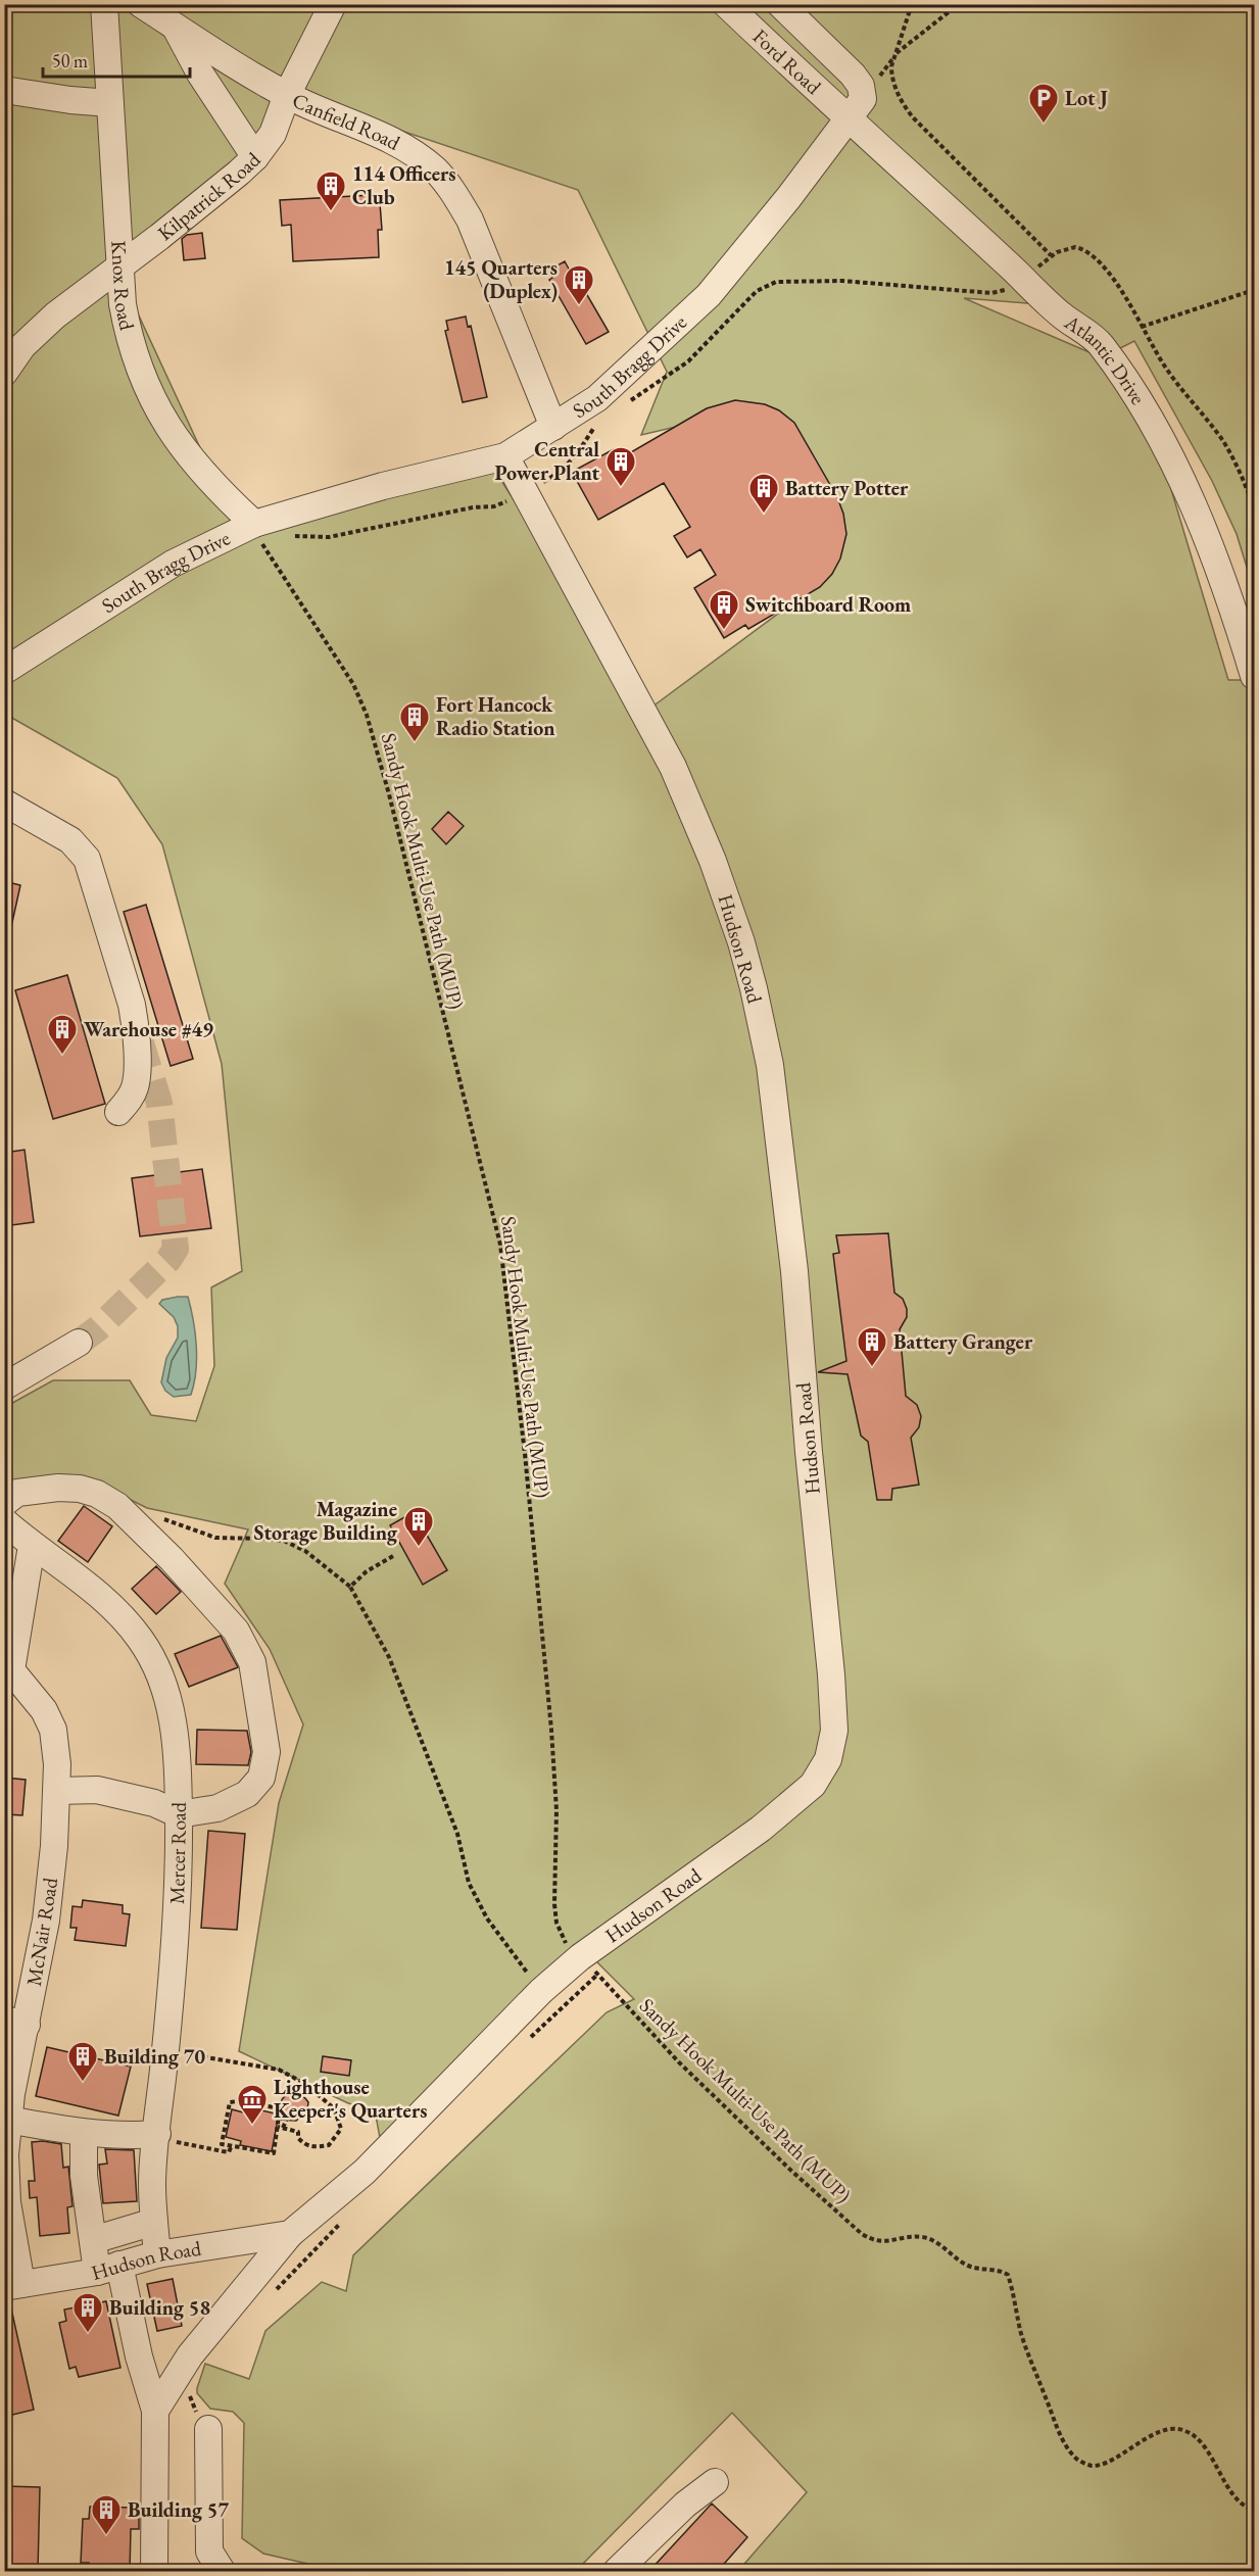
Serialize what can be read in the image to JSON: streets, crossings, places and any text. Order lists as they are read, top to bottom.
{
  "streets": {
    "street": [
      "Ford Road",
      "Canfield Road",
      "Kilpatrick Road",
      "Knox Road",
      "Atlantic Drive",
      "South Bragg Drive",
      "Hudson Road",
      "Mercer Road",
      "McNair Road"
    ],
    "path": ["Sandy Hook Multi-Use Path (MUP)"]
  },
  "crossings": [
    ["Ford Road", "Atlantic Drive"],
    ["Ford Road", "South Bragg Drive"],
    ["Canfield Road", "Kilpatrick Road"],
    ["Canfield Road", "South Bragg Drive"],
    ["Kilpatrick Road", "Knox Road"],
    ["Knox Road", "South Bragg Drive"],
    ["Atlantic Drive", "South Bragg Drive"],
    ["South Bragg Drive", "Hudson Road"],
    ["Sandy Hook Multi-Use Path (MUP)", "Hudson Road"],
    ["Hudson Road", "Mercer Road"],
    ["Hudson Road", "McNair Road"]
  ],
  "places": {
    "parking": ["Lot J"],
    "building": [
      "114 Officers Club",
      "145 Quarters (Duplex)",
      "Central Power Plant",
      "Battery Potter",
      "Switchboard Room",
      "Fort Hancock Radio Station",
      "Warehouse #49",
      "Battery Granger",
      "Magazine Storage Building",
      "Building 70",
      "Building 58",
      "Building 57"
    ],
    "museum": ["Lighthouse Keeper's Quarters"]
  },
  "scale_bar": "50 m"
}
